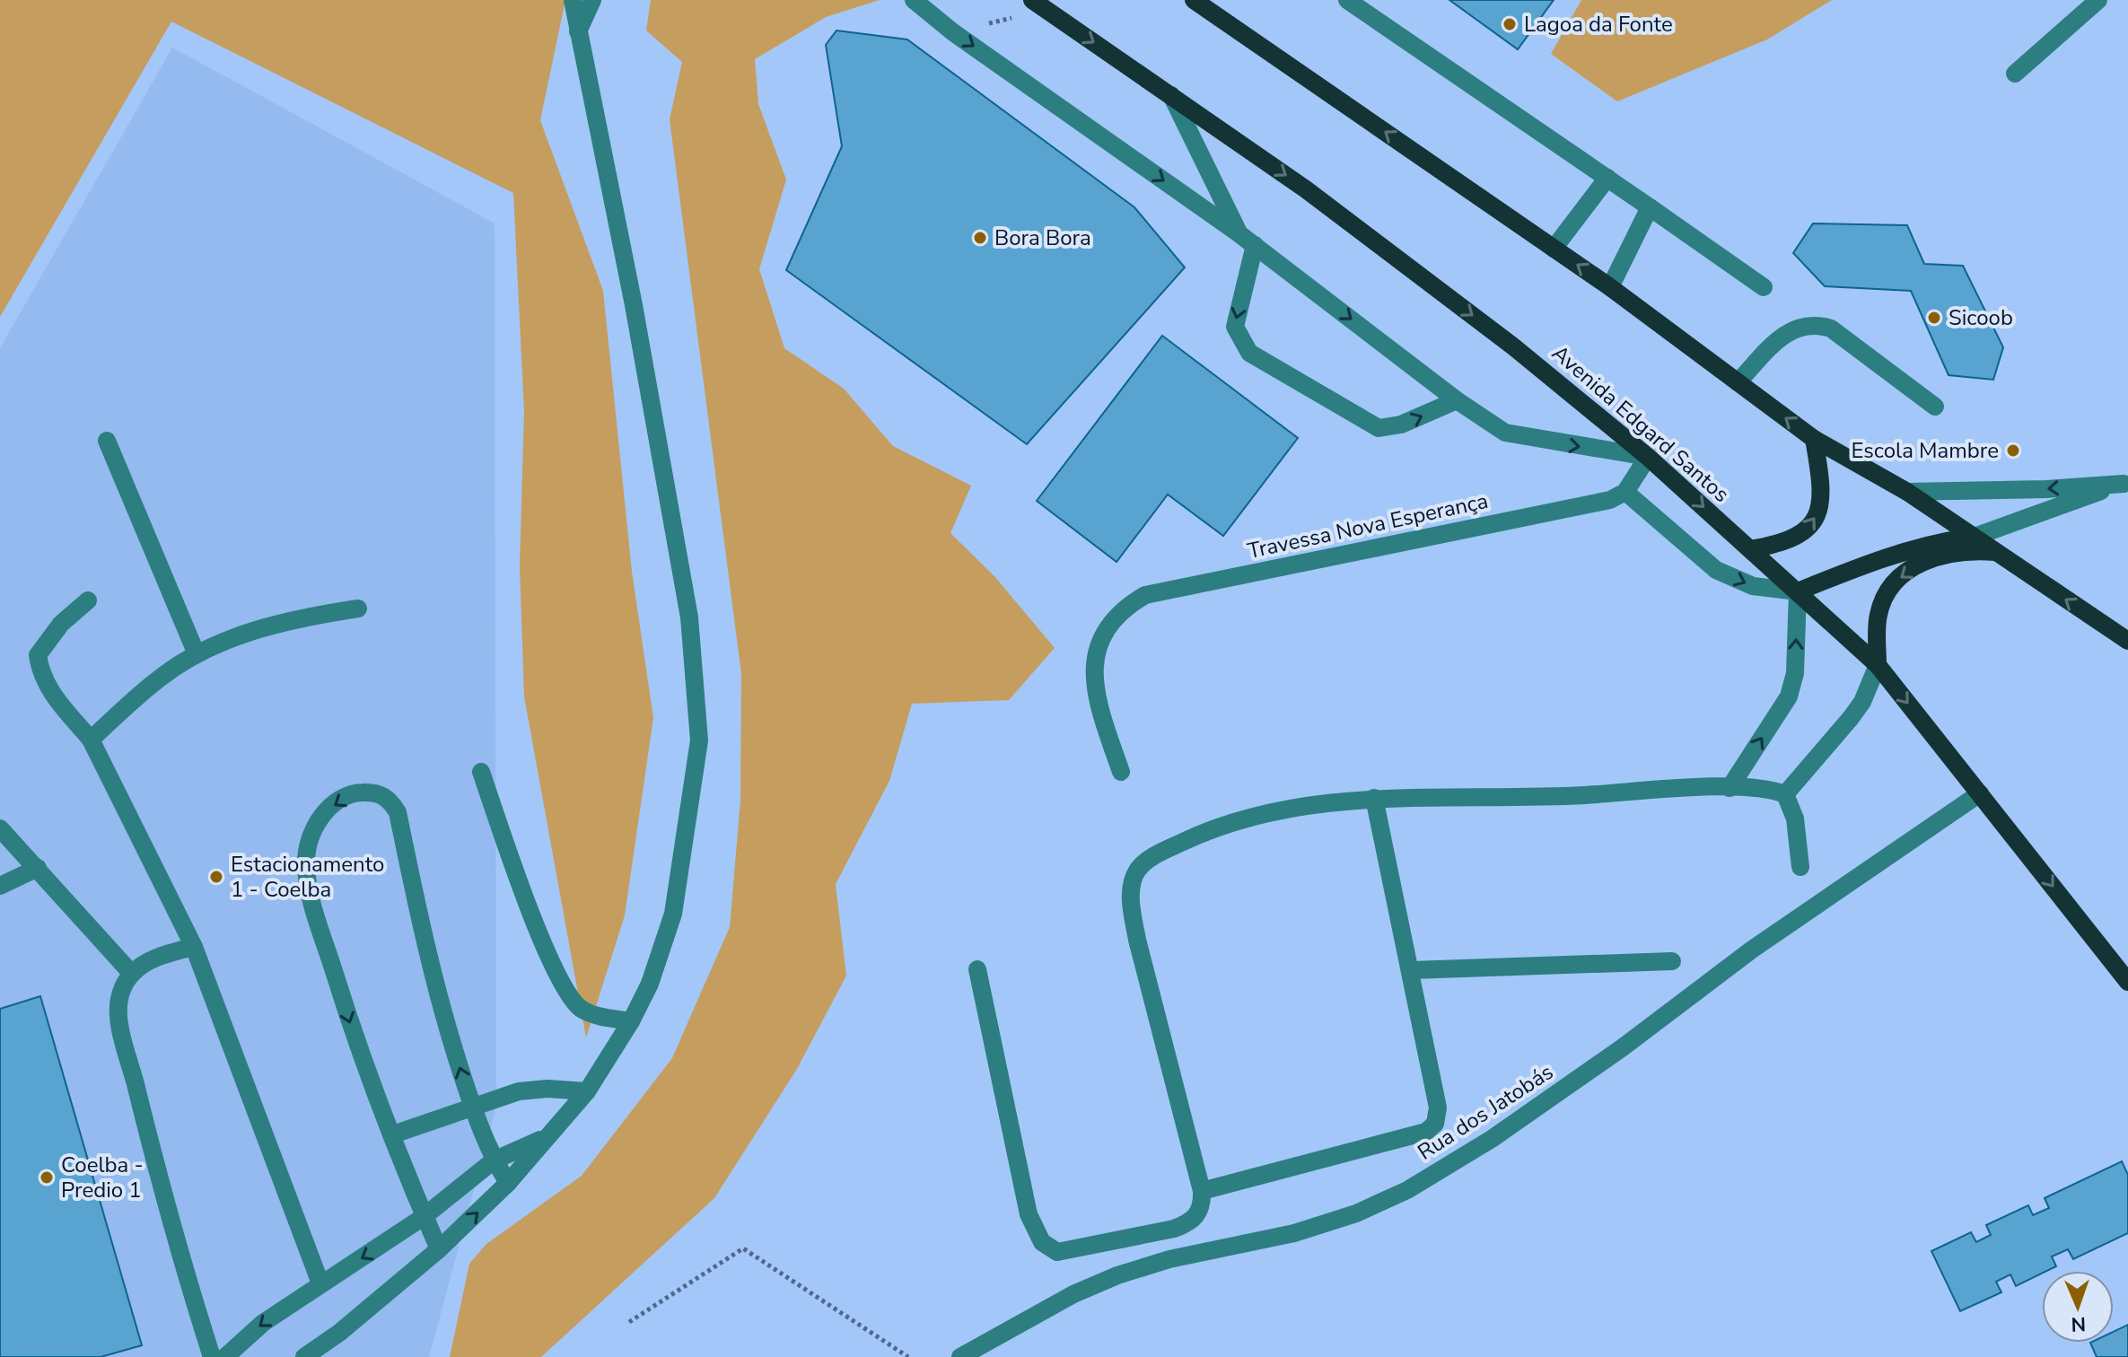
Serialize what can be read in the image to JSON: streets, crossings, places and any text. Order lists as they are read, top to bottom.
{
  "streets": {
    "main road": ["Avenida Edgard Santos"],
    "street": ["Travessa Nova Esperança", "Rua dos Jatobás"]
  },
  "crossings": [
    ["Avenida Edgard Santos", "Rua dos Jatobás"]
  ],
  "places": [
    "Lagoa da Fonte",
    "Bora Bora",
    "Sicoob",
    "Escola Mambre",
    "Estacionamento 1 - Coelba",
    "Coelba - Predio 1"
  ],
  "north": "bottom"
}
